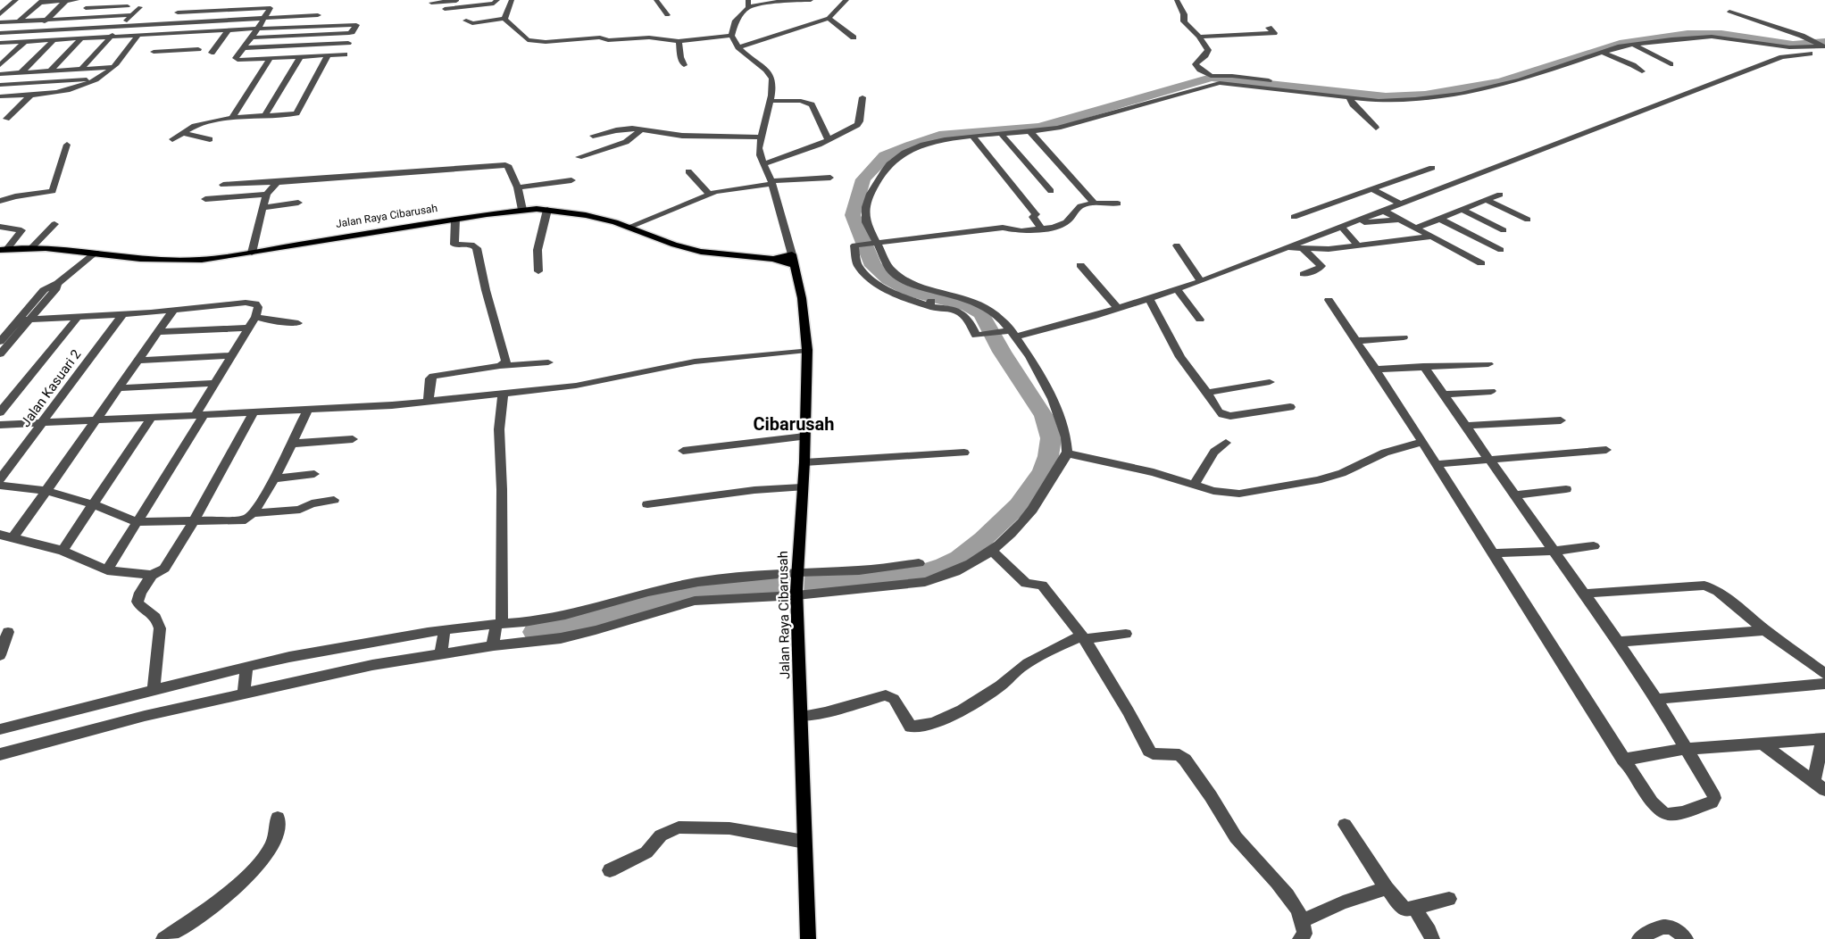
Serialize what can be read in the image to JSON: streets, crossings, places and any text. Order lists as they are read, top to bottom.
{
  "streets": {
    "main road": ["Jalan Raya Cibarusah"],
    "street": ["Jalan Kasuari 2"]
  },
  "districts": ["Cibarusah"]
}
